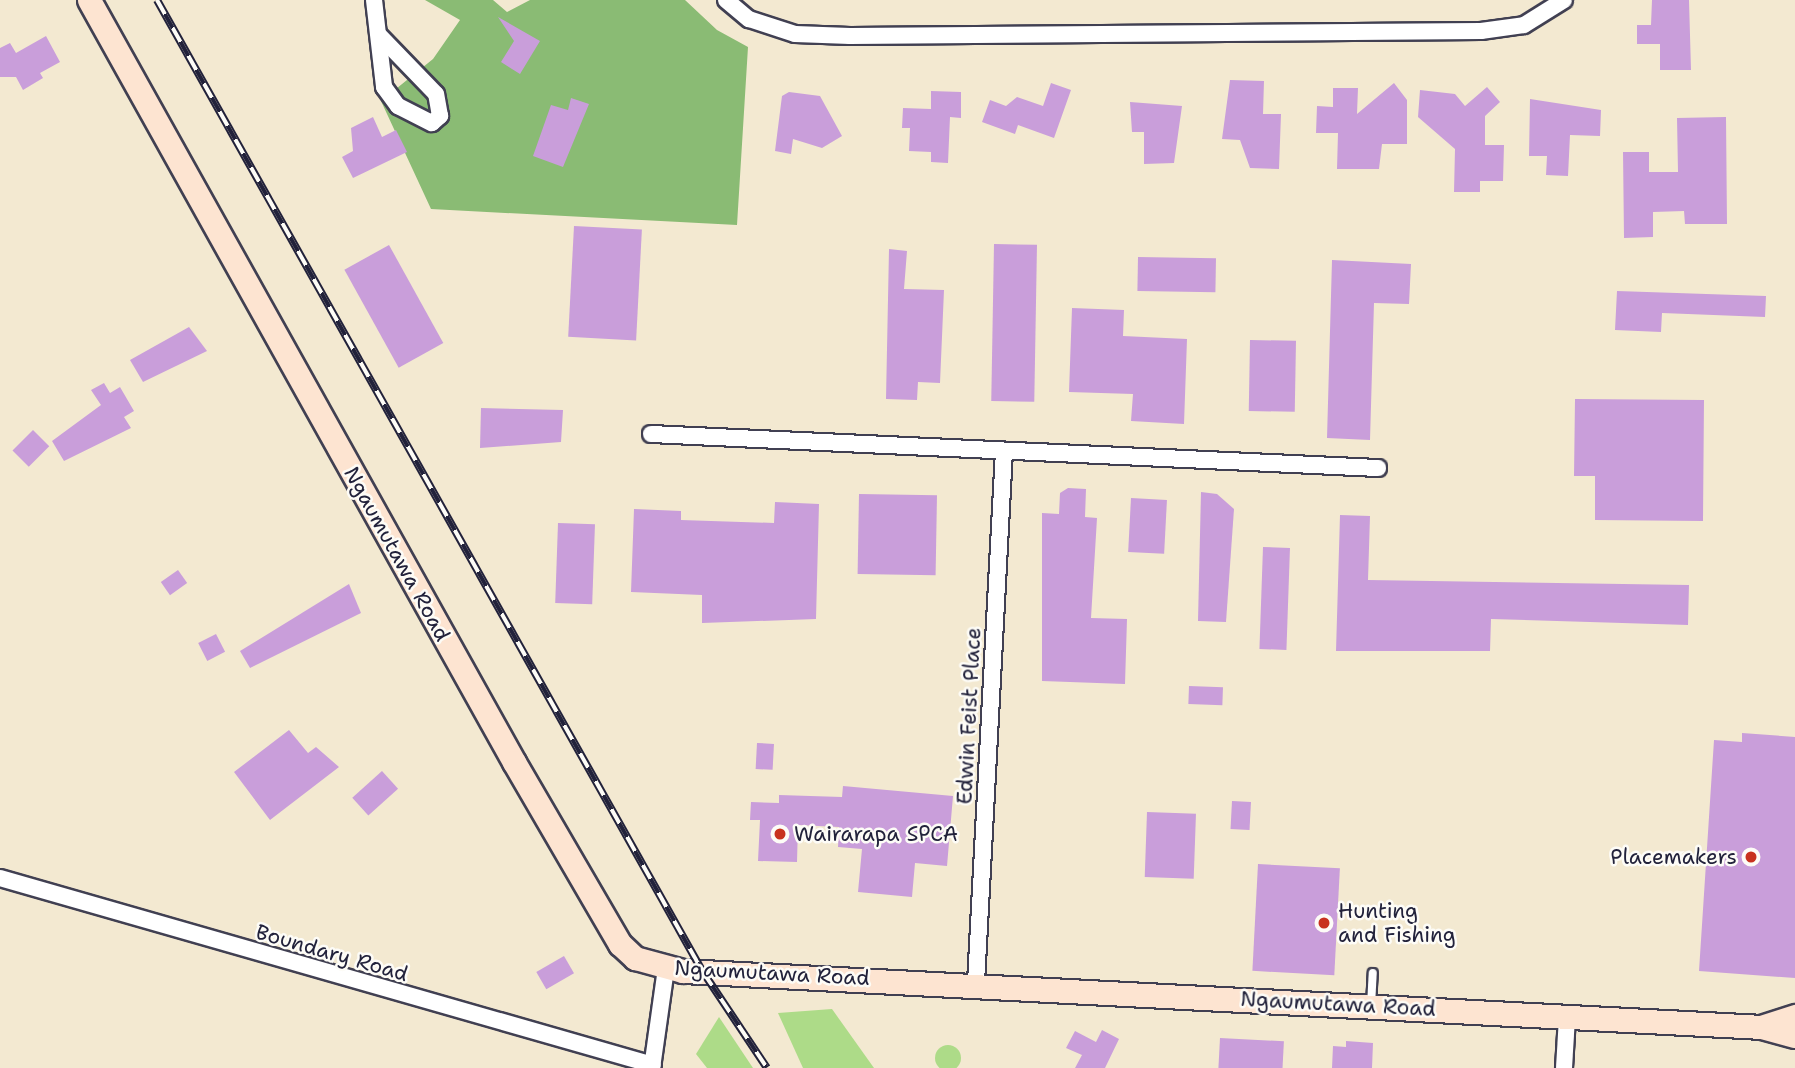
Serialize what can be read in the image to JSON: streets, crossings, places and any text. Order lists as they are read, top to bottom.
{
  "streets": {
    "main road": ["Ngaumutawa Road"],
    "street": ["Edwin Feist Place", "Boundary Road"]
  },
  "crossings": [
    ["Ngaumutawa Road", "Edwin Feist Place"]
  ],
  "places": ["Wairarapa SPCA", "Placemakers", "Hunting and Fishing"]
}
